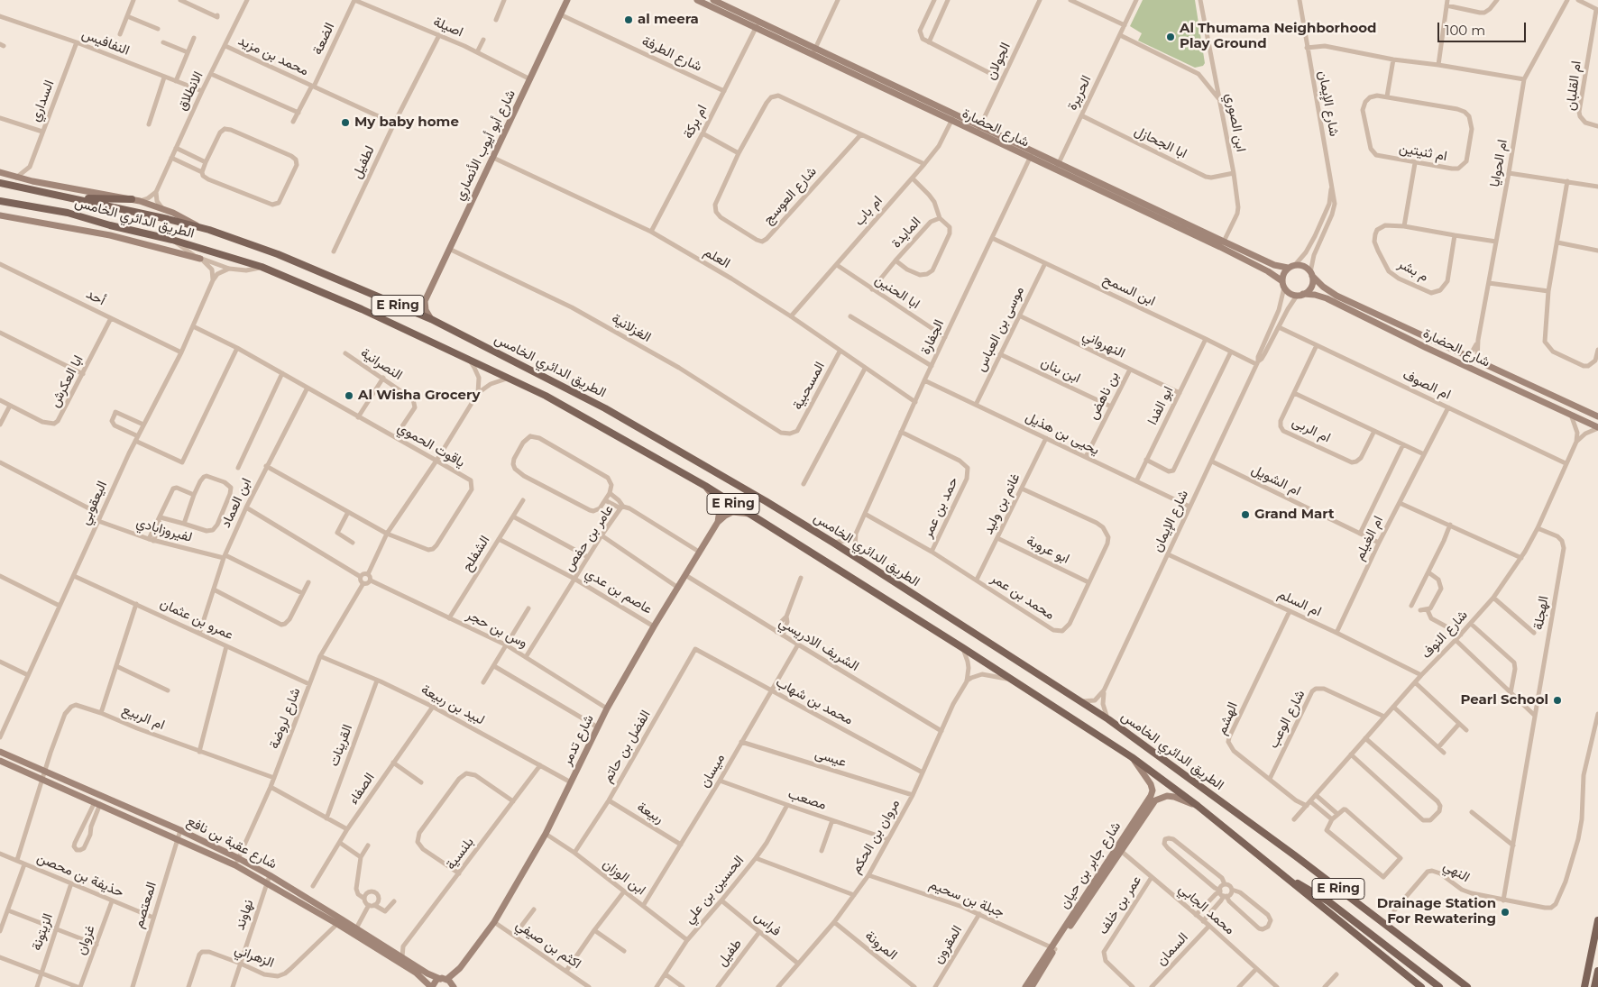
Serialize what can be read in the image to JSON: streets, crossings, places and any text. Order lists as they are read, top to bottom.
{
  "streets": {
    "main road": ["الطريق الدائري الخامس", "E Ring"],
    "street": [
      "اصيلة",
      "الضعة",
      "النفافيس",
      "شارع الطرفة",
      "محمد بن مزيد",
      "الجولان",
      "ام القلبان",
      "الانطلاق",
      "الحريرة",
      "السداري",
      "شارع الإيمان",
      "ام بركة",
      "ابن الصوري",
      "شارع الحضارة",
      "ابا الجحازل",
      "شارع أبو أيوب الأنصاري",
      "ام ثنيتين",
      "لطفيل",
      "ام الحوايا",
      "شارع العوسج",
      "ام باب",
      "المايدة",
      "العلم",
      "م بشر",
      "ابن السمح",
      "ابا الحنين",
      "أحد",
      "الغزلانية",
      "موسى بن العباس",
      "الجفارة",
      "النهرواني",
      "النصرانية",
      "ابن بنان",
      "ابا العكرش",
      "ام الصوف",
      "المسحبية",
      "بن ناهض",
      "ابو الفدا",
      "ام الربى",
      "يحيى بن هذيل",
      "ياقوت الحموي",
      "ام الشويل",
      "اليعقوبي",
      "ابن العماد",
      "غانم بن وليد",
      "حمد بن عمر",
      "لفيروزابادي",
      "عامر بن حفص",
      "ام الغيلم",
      "ابو عروبة",
      "الشفلح",
      "عاصم بن عدي",
      "محمد بن عمر",
      "ام السلم",
      "الهجلة",
      "عمرو بن عثمان",
      "وس بن حجر",
      "شارع النوف",
      "الشريف الادريسي",
      "محمد بن شهاب",
      "لبيد بن ربيعة",
      "ام الربيع",
      "شارع لروضة",
      "الهشم",
      "شارع الوعب",
      "شارع تدمر",
      "القرينات",
      "الفضل بن حاتم",
      "عيسى",
      "ميسان",
      "الصفاء",
      "مصعب",
      "ربيعة",
      "مروان بن الحكم",
      "شارع عقبة بن نافع",
      "بلنسية",
      "شارع جابر بن حيان",
      "النهي",
      "حذيفة بن محصن",
      "ابن الوزان",
      "الحسين بن علي",
      "جبلة بن سحيم",
      "المعتصم",
      "عمر بن خلف",
      "محمد الجابي",
      "نهاوند",
      "فراس",
      "الزيتونة",
      "غزوان",
      "اكثم بن صيفي",
      "المقرون",
      "المرونة",
      "السمان",
      "طفيل",
      "الزهراني"
    ]
  },
  "crossings": [
    ["اصيلة", "الضعة"],
    ["اصيلة", "شارع أبو أيوب الأنصاري"],
    ["اصيلة", "لطفيل"],
    ["الضعة", "محمد بن مزيد"],
    ["النفافيس", "الانطلاق"],
    ["النفافيس", "السداري"],
    ["شارع الطرفة", "ام بركة"],
    ["شارع الطرفة", "شارع أبو أيوب الأنصاري"],
    ["محمد بن مزيد", "الانطلاق"],
    ["محمد بن مزيد", "لطفيل"],
    ["الجولان", "شارع الحضارة"],
    ["الحريرة", "شارع الحضارة"],
    ["الحريرة", "ابا الجحازل"],
    ["شارع الإيمان", "شارع الحضارة"],
    ["شارع الإيمان", "ابن السمح"],
    ["شارع الإيمان", "ام الصوف"],
    ["شارع الإيمان", "يحيى بن هذيل"],
    ["شارع الإيمان", "ام الشويل"],
    ["شارع الإيمان", "ام السلم"],
    ["ام بركة", "شارع الحضارة"],
    ["ام بركة", "العلم"],
    ["ابن الصوري", "شارع الحضارة"],
    ["ابن الصوري", "ابا الجحازل"],
    ["شارع الحضارة", "ام الحوايا"],
    ["شارع الحضارة", "ام باب"],
    ["شارع الحضارة", "الجفارة"],
    ["شارع أبو أيوب الأنصاري", "العلم"],
    ["شارع أبو أيوب الأنصاري", "الغزلانية"],
    ["ام الحوايا", "م بشر"],
    ["شارع العوسج", "ام باب"],
    ["ام باب", "العلم"],
    ["ام باب", "ابا الحنين"],
    ["الطريق الدائري الخامس", "مروان بن الحكم"],
    ["الطريق الدائري الخامس", "شارع جابر بن حيان"],
    ["المايدة", "ابا الحنين"],
    ["العلم", "الجفارة"],
    ["العلم", "المسحبية"],
    ["ابن السمح", "موسى بن العباس"],
    ["ابن السمح", "الجفارة"],
    ["ابن السمح", "ابو الفدا"],
    ["ابا الحنين", "الجفارة"],
    ["أحد", "ابا العكرش"],
    ["أحد", "اليعقوبي"],
    ["الغزلانية", "المسحبية"],
    ["موسى بن العباس", "النهرواني"],
    ["موسى بن العباس", "ابن بنان"],
    ["موسى بن العباس", "يحيى بن هذيل"],
    ["الجفارة", "يحيى بن هذيل"],
    ["الجفارة", "حمد بن عمر"],
    ["الجفارة", "محمد بن عمر"],
    ["النهرواني", "بن ناهض"],
    ["النهرواني", "ابو الفدا"],
    ["النصرانية", "ياقوت الحموي"],
    ["ابن بنان", "بن ناهض"],
    ["ام الصوف", "ام الربى"],
    ["ام الصوف", "ام الغيلم"],
    ["ام الصوف", "شارع النوف"],
    ["بن ناهض", "يحيى بن هذيل"],
    ["ابو الفدا", "يحيى بن هذيل"],
    ["يحيى بن هذيل", "غانم بن وليد"],
    ["ياقوت الحموي", "اليعقوبي"],
    ["ياقوت الحموي", "ابن العماد"],
    ["ام الشويل", "ام الغيلم"],
    ["اليعقوبي", "لفيروزابادي"],
    ["اليعقوبي", "عمرو بن عثمان"],
    ["ابن العماد", "لفيروزابادي"],
    ["ابن العماد", "عمرو بن عثمان"],
    ["غانم بن وليد", "ابو عروبة"],
    ["غانم بن وليد", "محمد بن عمر"],
    ["حمد بن عمر", "محمد بن عمر"],
    ["عامر بن حفص", "عاصم بن عدي"],
    ["عامر بن حفص", "وس بن حجر"],
    ["عامر بن حفص", "شارع تدمر"],
    ["ام الغيلم", "ام السلم"],
    ["ابو عروبة", "محمد بن عمر"],
    ["الشفلح", "عاصم بن عدي"],
    ["الشفلح", "وس بن حجر"],
    ["عاصم بن عدي", "شارع تدمر"],
    ["ام السلم", "شارع النوف"],
    ["ام السلم", "الهشم"],
    ["الهجلة", "شارع النوف"],
    ["الهجلة", "النهي"],
    ["عمرو بن عثمان", "شارع لروضة"],
    ["وس بن حجر", "شارع لروضة"],
    ["وس بن حجر", "شارع تدمر"],
    ["شارع النوف", "الهشم"],
    ["شارع النوف", "شارع الوعب"],
    ["الشريف الادريسي", "شارع تدمر"],
    ["الشريف الادريسي", "ميسان"],
    ["الشريف الادريسي", "مروان بن الحكم"],
    ["محمد بن شهاب", "الفضل بن حاتم"],
    ["محمد بن شهاب", "ميسان"],
    ["محمد بن شهاب", "مروان بن الحكم"],
    ["لبيد بن ربيعة", "شارع لروضة"],
    ["لبيد بن ربيعة", "شارع تدمر"],
    ["لبيد بن ربيعة", "القرينات"],
    ["لبيد بن ربيعة", "الصفاء"],
    ["لبيد بن ربيعة", "بلنسية"],
    ["ام الربيع", "شارع لروضة"],
    ["ام الربيع", "شارع عقبة بن نافع"],
    ["شارع لروضة", "شارع عقبة بن نافع"],
    ["الهشم", "شارع الوعب"],
    ["شارع تدمر", "ابن الوزان"],
    ["شارع تدمر", "اكثم بن صيفي"],
    ["الفضل بن حاتم", "ربيعة"],
    ["الفضل بن حاتم", "ابن الوزان"],
    ["عيسى", "ميسان"],
    ["عيسى", "مروان بن الحكم"],
    ["ميسان", "مصعب"],
    ["ميسان", "ربيعة"],
    ["ميسان", "ابن الوزان"],
    ["مصعب", "مروان بن الحكم"],
    ["مصعب", "الحسين بن علي"],
    ["مروان بن الحكم", "جبلة بن سحيم"],
    ["مروان بن الحكم", "فراس"],
    ["مروان بن الحكم", "المرونة"],
    ["شارع عقبة بن نافع", "بلنسية"],
    ["شارع عقبة بن نافع", "المعتصم"],
    ["شارع عقبة بن نافع", "نهاوند"],
    ["شارع عقبة بن نافع", "الزهراني"],
    ["شارع جابر بن حيان", "جبلة بن سحيم"],
    ["شارع جابر بن حيان", "محمد الجابي"],
    ["حذيفة بن محصن", "المعتصم"],
    ["حذيفة بن محصن", "الزيتونة"],
    ["حذيفة بن محصن", "غزوان"],
    ["ابن الوزان", "الحسين بن علي"],
    ["الحسين بن علي", "فراس"],
    ["جبلة بن سحيم", "المقرون"],
    ["عمر بن خلف", "محمد الجابي"],
    ["محمد الجابي", "السمان"],
    ["نهاوند", "الزهراني"],
    ["فراس", "طفيل"]
  ],
  "places": [
    "al meera",
    "Al Thumama Neighborhood Play Ground",
    "My baby home",
    "Al Wisha Grocery",
    "Grand Mart",
    "Pearl School",
    "Drainage Station For Rewatering"
  ],
  "scale_bar": "100 m"
}
